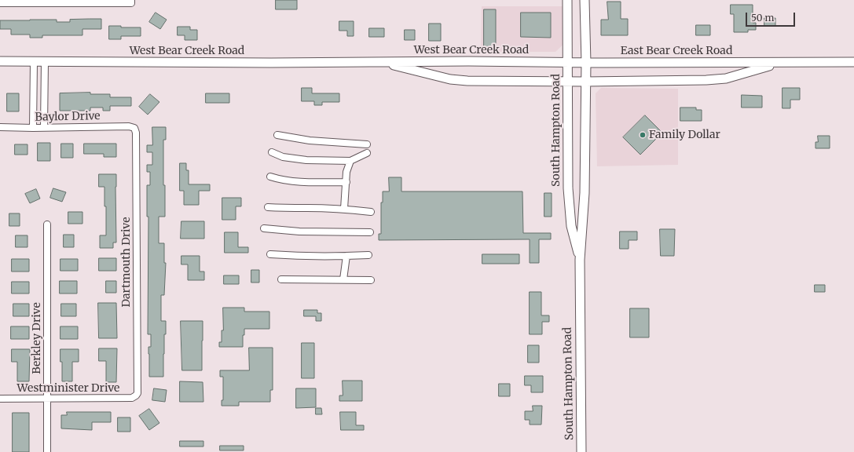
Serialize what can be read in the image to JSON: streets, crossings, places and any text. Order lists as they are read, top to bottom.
{
  "streets": {
    "main road": ["West Bear Creek Road", "East Bear Creek Road", "South Hampton Road"],
    "street": [
      "Baylor Drive",
      "Dartmouth Drive",
      "Berkley Drive",
      "Westminister Drive"
    ]
  },
  "crossings": [
    ["West Bear Creek Road", "East Bear Creek Road"],
    ["West Bear Creek Road", "South Hampton Road"],
    ["East Bear Creek Road", "South Hampton Road"],
    ["Baylor Drive", "Dartmouth Drive"],
    ["Dartmouth Drive", "Westminister Drive"],
    ["Berkley Drive", "Westminister Drive"]
  ],
  "places": ["Family Dollar"],
  "scale_bar": "50 m"
}
